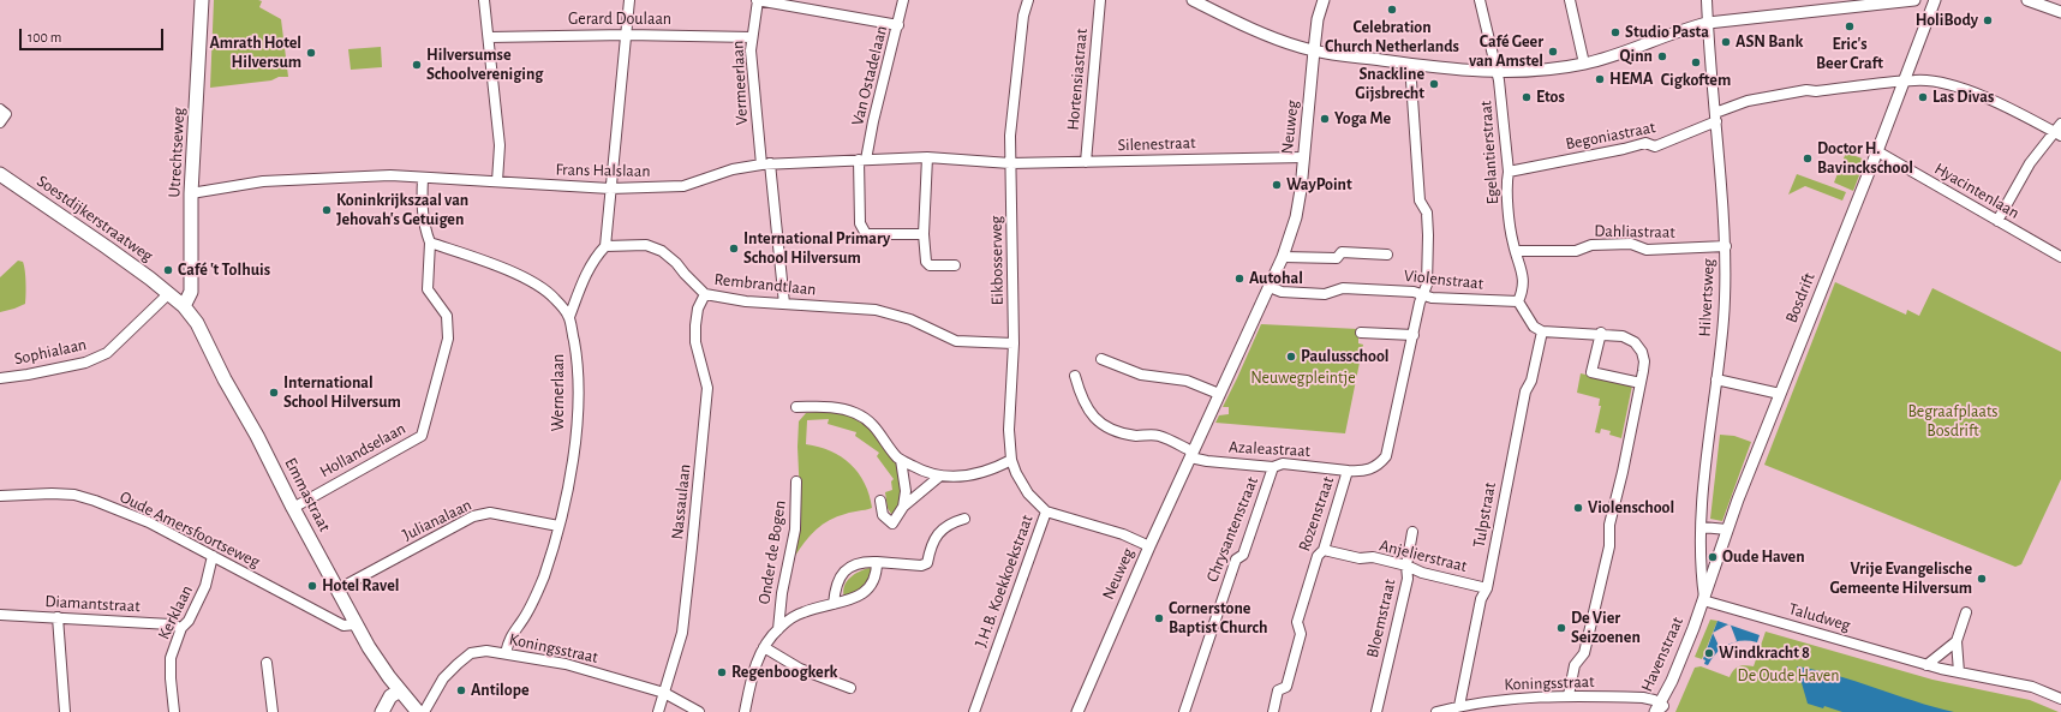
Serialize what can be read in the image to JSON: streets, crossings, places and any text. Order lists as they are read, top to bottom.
{
  "streets": {
    "main road": ["Utrechtseweg", "Soestdijkerstraatweg", "Emmastraat"],
    "street": [
      "Gerard Doulaan",
      "Van Ostadelaan",
      "Hortensiastraat",
      "Vermeerlaan",
      "Neuweg",
      "Begoniastraat",
      "Silenestraat",
      "Egelantierstraat",
      "Frans Halslaan",
      "Hyacintenlaan",
      "Dahliastraat",
      "Eikbosserweg",
      "Violenstraat",
      "Rembrandtlaan",
      "Hilvertsweg",
      "Bosdrift",
      "Sophialaan",
      "Wernerlaan",
      "Azaleastraat",
      "Hollandselaan",
      "Nassaulaan",
      "Rozenstraat",
      "Tulpstraat",
      "Julianalaan",
      "Oude Amersfoortseweg",
      "Chrysantenstraat",
      "Onder de Bogen",
      "Anjelierstraat",
      "J.H.B. Koekkoekstraat",
      "Diamantstraat",
      "Kerklaan",
      "Taludweg",
      "Bloemstraat",
      "Koningsstraat",
      "Havenstraat"
    ]
  },
  "crossings": [
    ["Gerard Doulaan", "Vermeerlaan"],
    ["Van Ostadelaan", "Frans Halslaan"],
    ["Hortensiastraat", "Silenestraat"],
    ["Vermeerlaan", "Frans Halslaan"],
    ["Vermeerlaan", "Rembrandtlaan"],
    ["Neuweg", "Silenestraat"],
    ["Neuweg", "Violenstraat"],
    ["Neuweg", "Azaleastraat"],
    ["Neuweg", "J.H.B. Koekkoekstraat"],
    ["Begoniastraat", "Egelantierstraat"],
    ["Begoniastraat", "Hilvertsweg"],
    ["Begoniastraat", "Bosdrift"],
    ["Silenestraat", "Frans Halslaan"],
    ["Silenestraat", "Eikbosserweg"],
    ["Utrechtseweg", "Frans Halslaan"],
    ["Utrechtseweg", "Emmastraat"],
    ["Egelantierstraat", "Dahliastraat"],
    ["Egelantierstraat", "Violenstraat"],
    ["Frans Halslaan", "Eikbosserweg"],
    ["Hyacintenlaan", "Bosdrift"],
    ["Soestdijkerstraatweg", "Sophialaan"],
    ["Soestdijkerstraatweg", "Emmastraat"],
    ["Dahliastraat", "Hilvertsweg"],
    ["Eikbosserweg", "Rembrandtlaan"],
    ["Eikbosserweg", "J.H.B. Koekkoekstraat"],
    ["Violenstraat", "Rozenstraat"],
    ["Rembrandtlaan", "Nassaulaan"],
    ["Hilvertsweg", "Bosdrift"],
    ["Hilvertsweg", "Taludweg"],
    ["Hilvertsweg", "Havenstraat"],
    ["Bosdrift", "Taludweg"],
    ["Bosdrift", "Havenstraat"],
    ["Sophialaan", "Emmastraat"],
    ["Wernerlaan", "Hollandselaan"],
    ["Wernerlaan", "Julianalaan"],
    ["Wernerlaan", "Koningsstraat"],
    ["Azaleastraat", "Rozenstraat"],
    ["Azaleastraat", "Chrysantenstraat"],
    ["Hollandselaan", "Emmastraat"],
    ["Emmastraat", "Julianalaan"],
    ["Emmastraat", "Oude Amersfoortseweg"],
    ["Nassaulaan", "Koningsstraat"],
    ["Rozenstraat", "Anjelierstraat"],
    ["Tulpstraat", "Anjelierstraat"],
    ["Tulpstraat", "Koningsstraat"],
    ["Oude Amersfoortseweg", "Kerklaan"],
    ["Anjelierstraat", "Bloemstraat"],
    ["Diamantstraat", "Kerklaan"],
    ["Taludweg", "Havenstraat"],
    ["Koningsstraat", "Havenstraat"]
  ],
  "parks": ["Neuwegpleintje", "Begraafplaats Bosdrift", "De Oude Haven"],
  "places": [
    "Celebration Church Netherlands",
    "HoliBody",
    "Eric's Beer Craft",
    "Studio Pasta",
    "ASN Bank",
    "Café Geer van Amstel",
    "Amrath Hotel Hilversum",
    "Qinn",
    "Cigkoftem",
    "Hilversumse Schoolvereniging",
    "HEMA",
    "Snackline Gijsbrecht",
    "Etos",
    "Las Divas",
    "Yoga Me",
    "Doctor H. Bavinckschool",
    "WayPoint",
    "Koninkrijkszaal van Jehovah's Getuigen",
    "International Primary School Hilversum",
    "Café 't Tolhuis",
    "Autohal",
    "Paulusschool",
    "International School Hilversum",
    "Violenschool",
    "Oude Haven",
    "Vrije Evangelische Gemeente Hilversum",
    "Hotel Ravel",
    "Cornerstone Baptist Church",
    "De Vier Seizoenen",
    "Windkracht 8",
    "Regenboogkerk",
    "Antilope"
  ],
  "scale_bar": "100 m"
}
